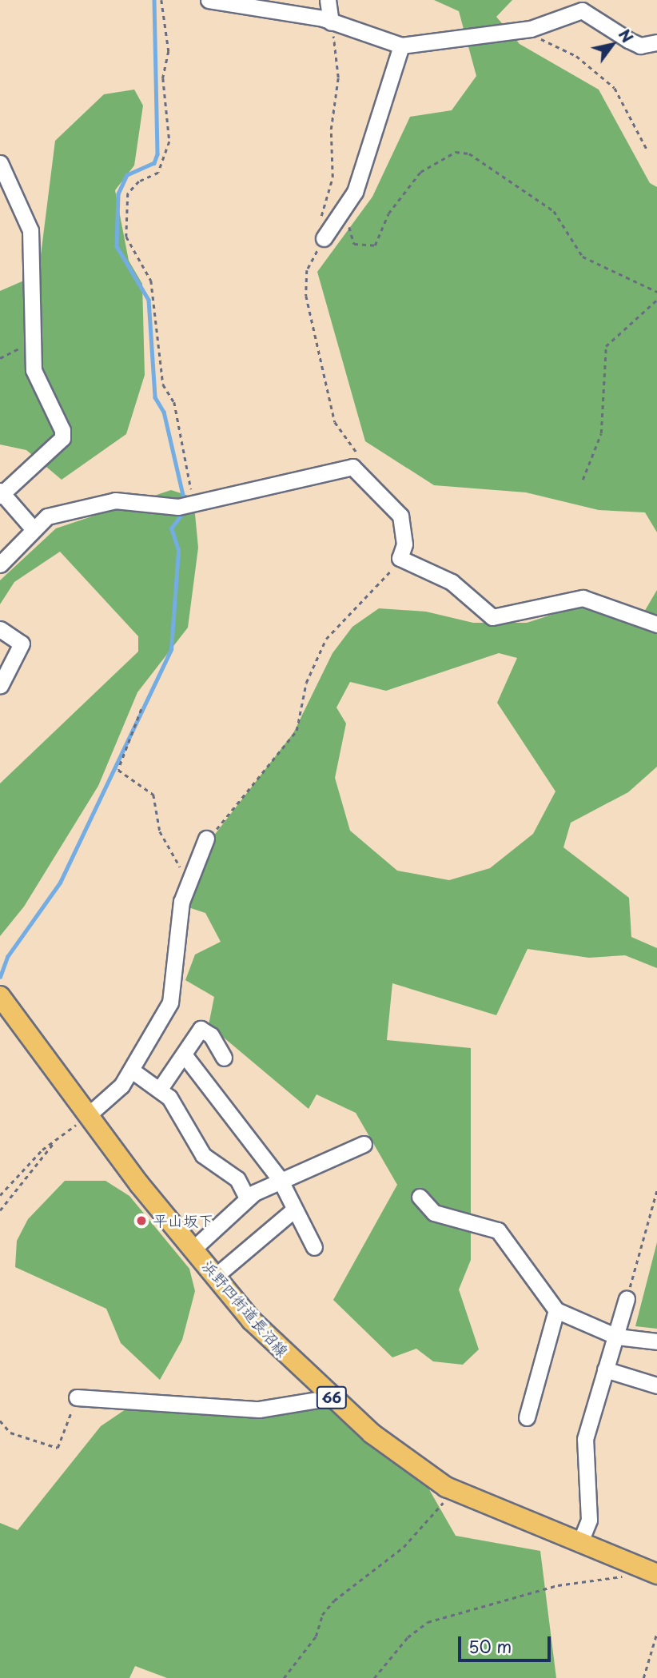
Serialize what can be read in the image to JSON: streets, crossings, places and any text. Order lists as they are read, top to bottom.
{
  "streets": {
    "main road": ["浜野四街道長沼線", "66"]
  },
  "places": ["平山坂下"],
  "scale_bar": "50 m",
  "north": "top right"
}
